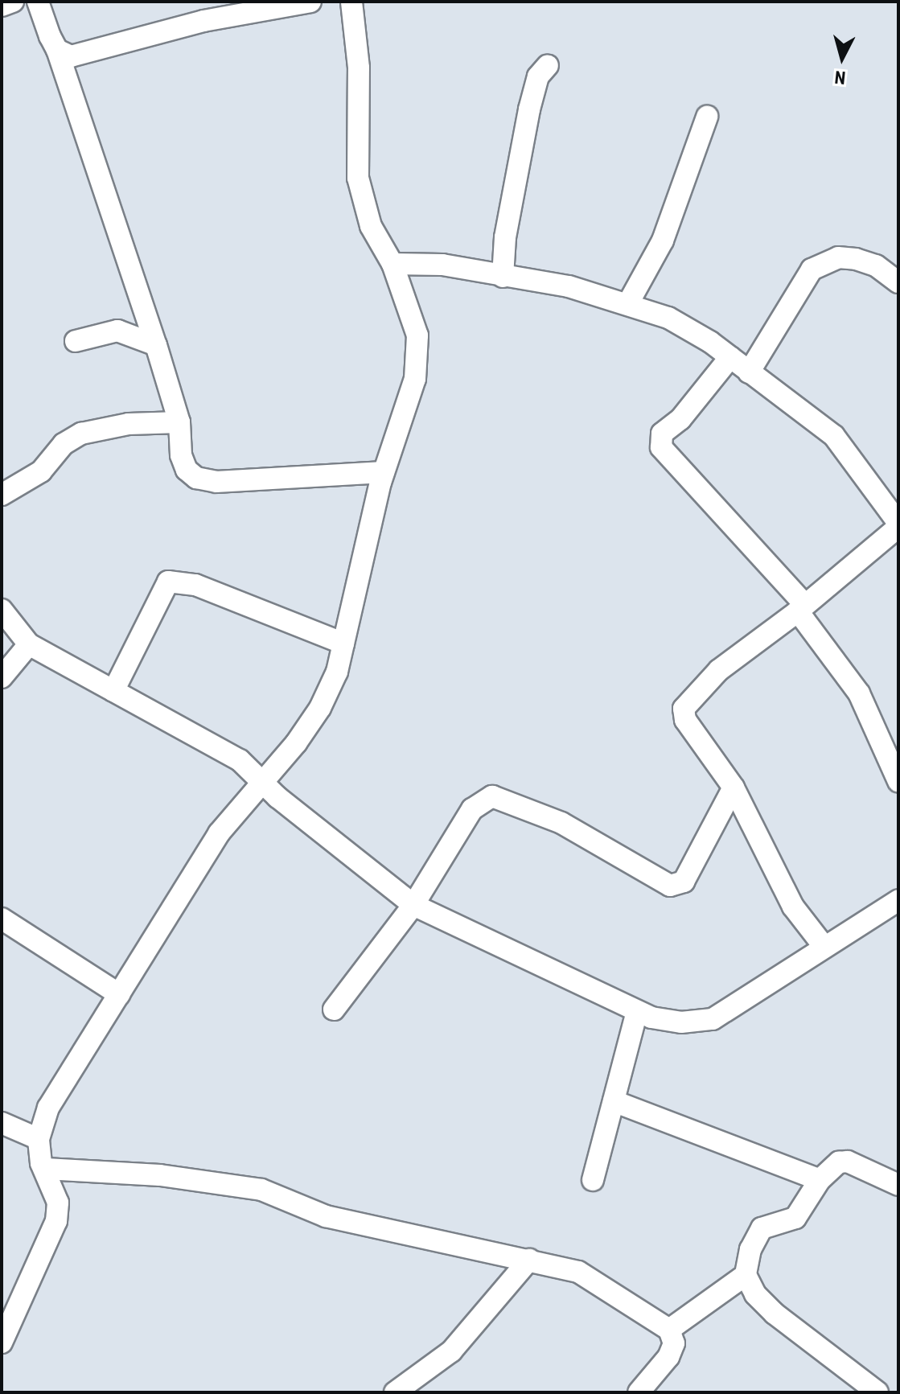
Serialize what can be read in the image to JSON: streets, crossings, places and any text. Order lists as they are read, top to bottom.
{
  "north": "bottom"
}
